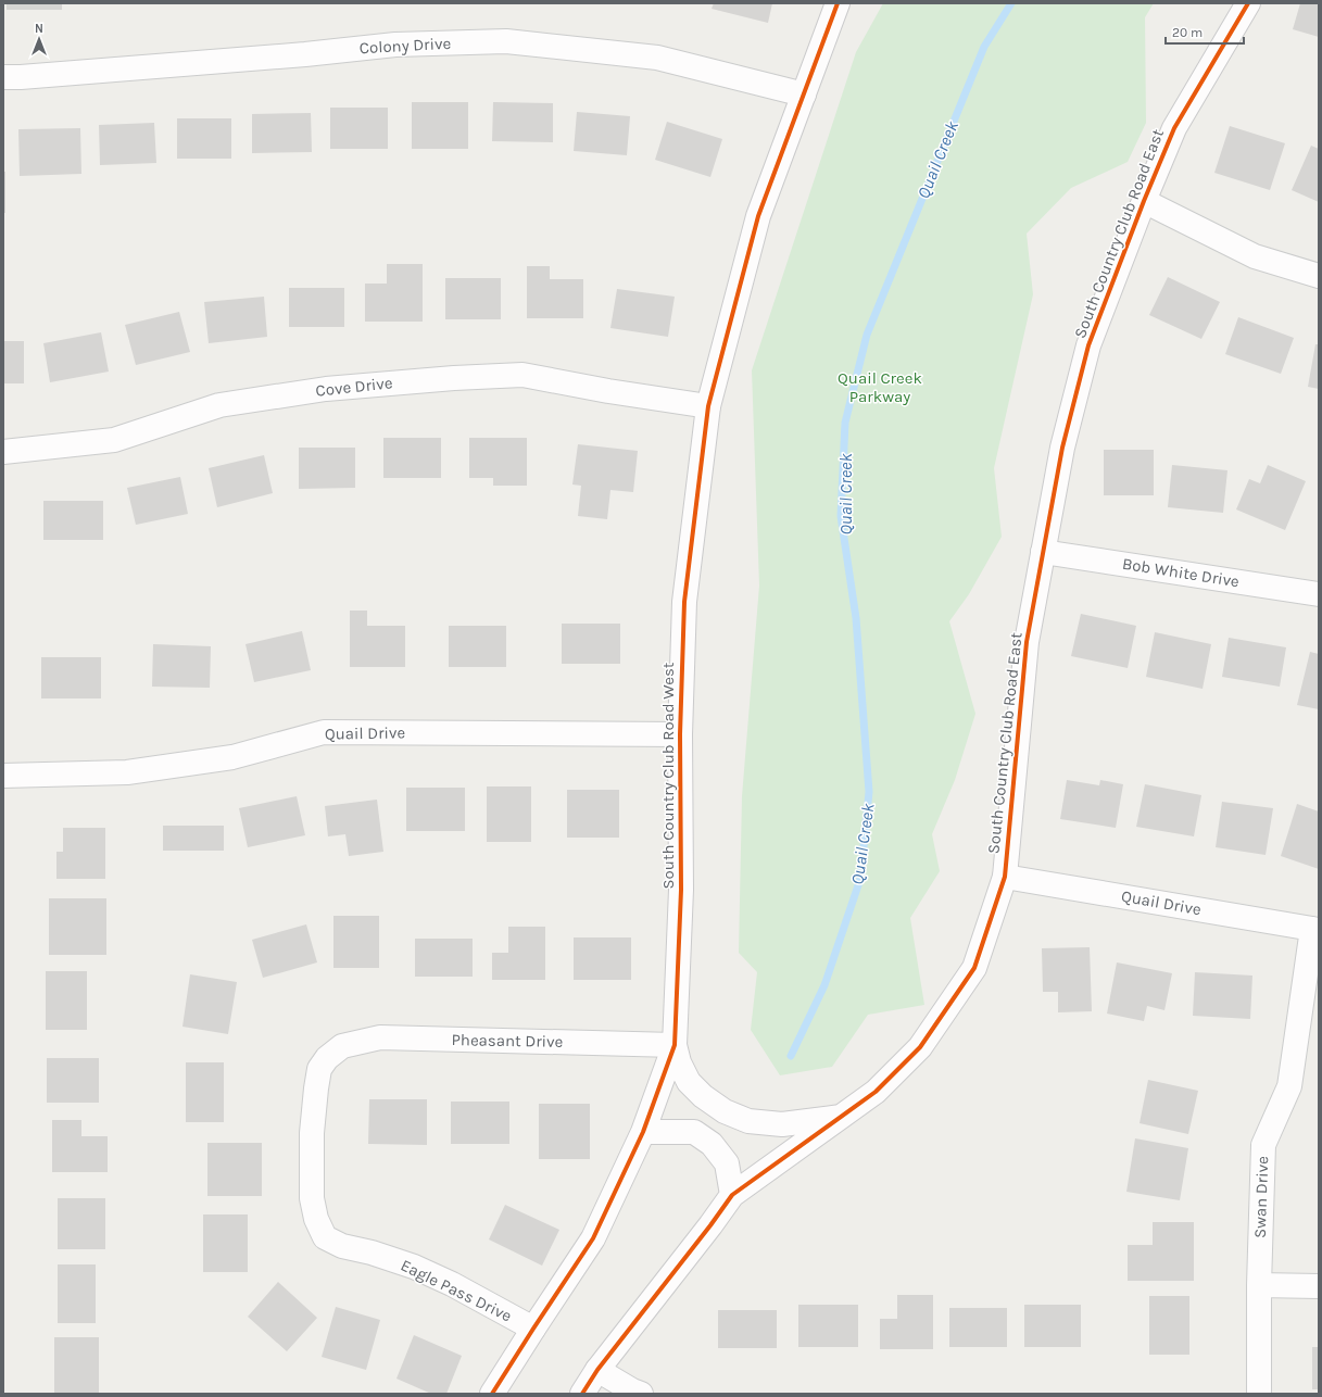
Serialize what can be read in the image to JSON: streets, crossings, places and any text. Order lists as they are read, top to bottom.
{
  "streets": {
    "street": [
      "Colony Drive",
      "South Country Club Road East",
      "Cove Drive",
      "Bob White Drive",
      "Quail Drive",
      "South Country Club Road West",
      "Pheasant Drive",
      "Swan Drive",
      "Eagle Pass Drive"
    ]
  },
  "crossings": [
    ["Colony Drive", "South Country Club Road West"],
    ["South Country Club Road East", "Bob White Drive"],
    ["South Country Club Road East", "Quail Drive"],
    ["Cove Drive", "South Country Club Road West"],
    ["Quail Drive", "South Country Club Road West"],
    ["Quail Drive", "Swan Drive"],
    ["South Country Club Road West", "Pheasant Drive"],
    ["South Country Club Road West", "Eagle Pass Drive"],
    ["Pheasant Drive", "Eagle Pass Drive"]
  ],
  "water": ["Quail Creek"],
  "parks": ["Quail Creek Parkway"],
  "scale_bar": "20 m",
  "north": "top"
}
